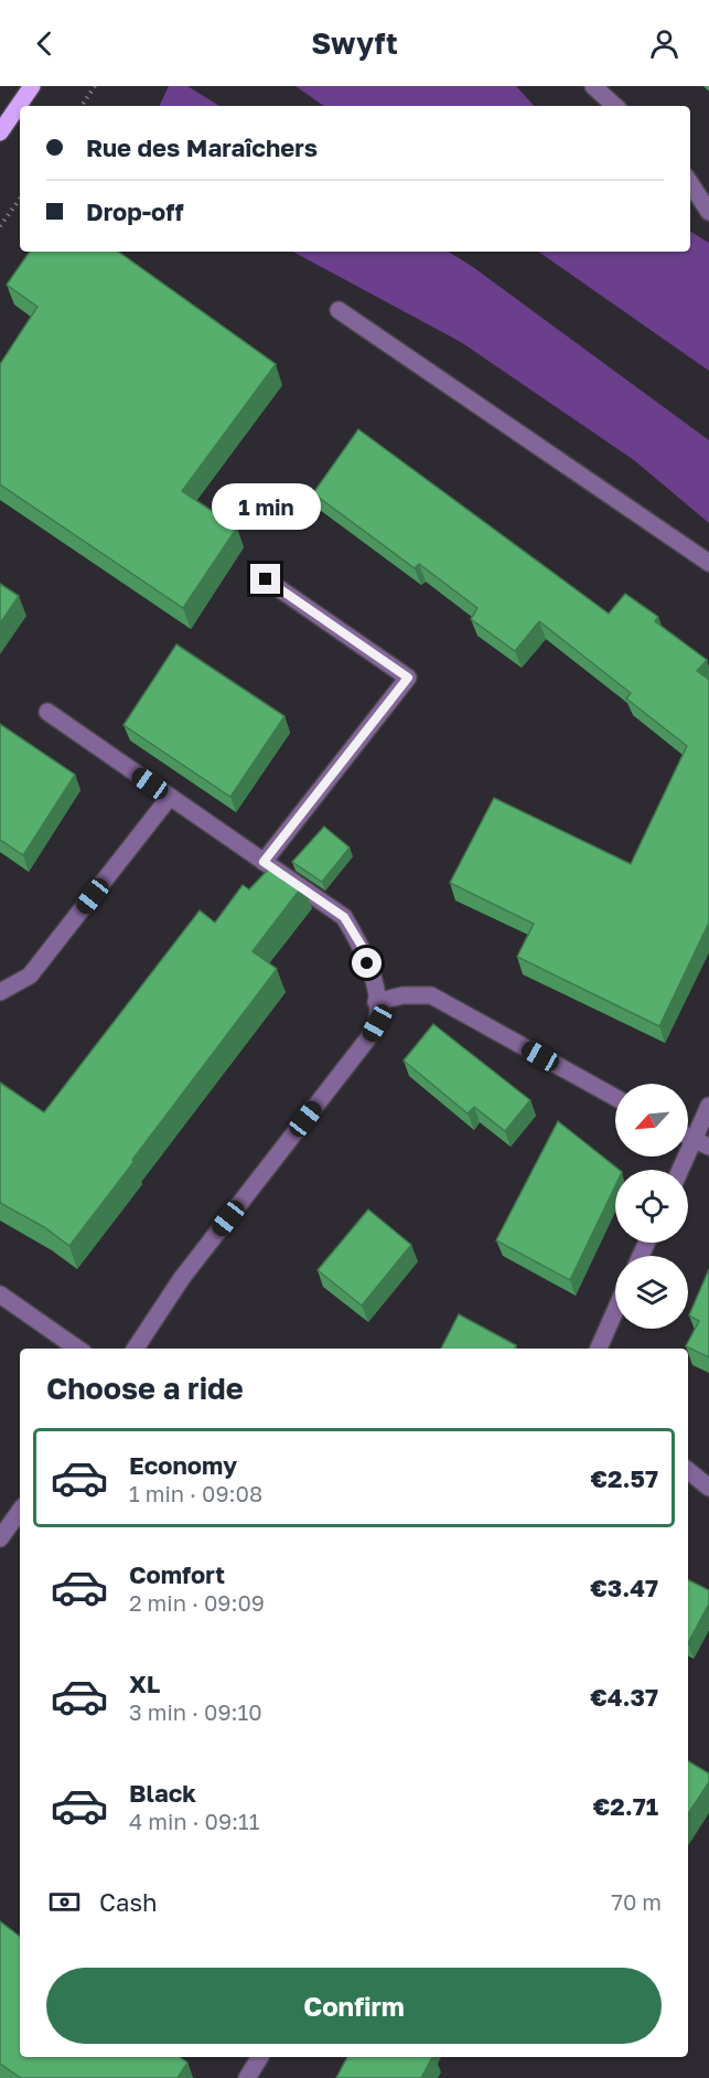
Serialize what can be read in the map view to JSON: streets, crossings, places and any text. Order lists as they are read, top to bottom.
{
  "north": "bottom left",
  "page": {
    "header": "Swyft",
    "banner": ["Rue des Maraîchers", "Drop-off"],
    "bubble": "1 min",
    "heading": "Choose a ride",
    "list": [
      {
        "name": "Economy",
        "note": "1 min · 09:08",
        "value": "€2.57"
      },
      {
        "name": "Comfort",
        "note": "2 min · 09:09",
        "value": "€3.47"
      },
      {
        "name": "XL",
        "note": "3 min · 09:10",
        "value": "€4.37"
      },
      {
        "name": "Black",
        "note": "4 min · 09:11",
        "value": "€2.71"
      }
    ],
    "pay": ["Cash", "70 m"],
    "buttons": "Confirm"
  }
}
